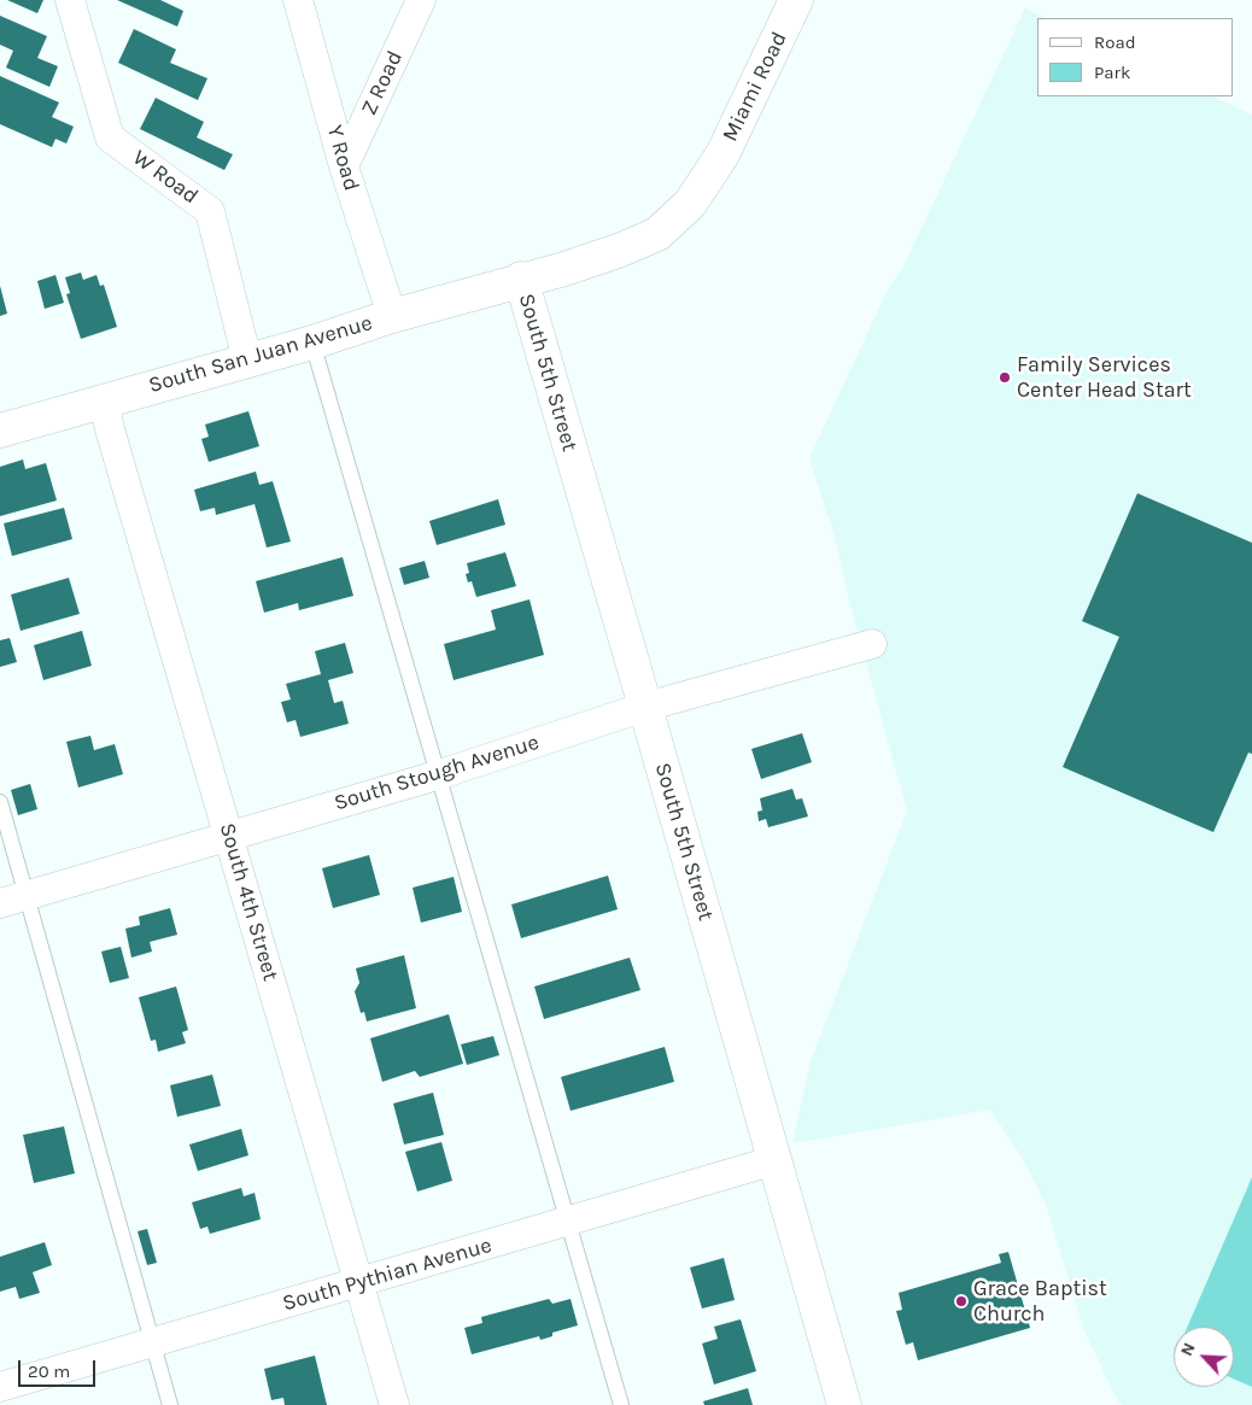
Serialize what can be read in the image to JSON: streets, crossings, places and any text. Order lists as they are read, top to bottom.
{
  "streets": {
    "street": [
      "Z Road",
      "Miami Road",
      "Y Road",
      "W Road",
      "South San Juan Avenue",
      "South 5th Street",
      "South Stough Avenue",
      "South 4th Street",
      "South Pythian Avenue"
    ]
  },
  "crossings": [
    ["Z Road", "Y Road"],
    ["Miami Road", "South San Juan Avenue"],
    ["Miami Road", "South 5th Street"],
    ["Y Road", "South San Juan Avenue"],
    ["W Road", "South San Juan Avenue"],
    ["South San Juan Avenue", "South 5th Street"],
    ["South San Juan Avenue", "South 4th Street"],
    ["South 5th Street", "South Stough Avenue"],
    ["South 5th Street", "South Pythian Avenue"],
    ["South Stough Avenue", "South 4th Street"],
    ["South 4th Street", "South Pythian Avenue"]
  ],
  "places": ["Family Services Center Head Start", "Grace Baptist Church"],
  "legend": ["Road", "Park"],
  "scale_bar": "20 m",
  "north": "top left"
}
